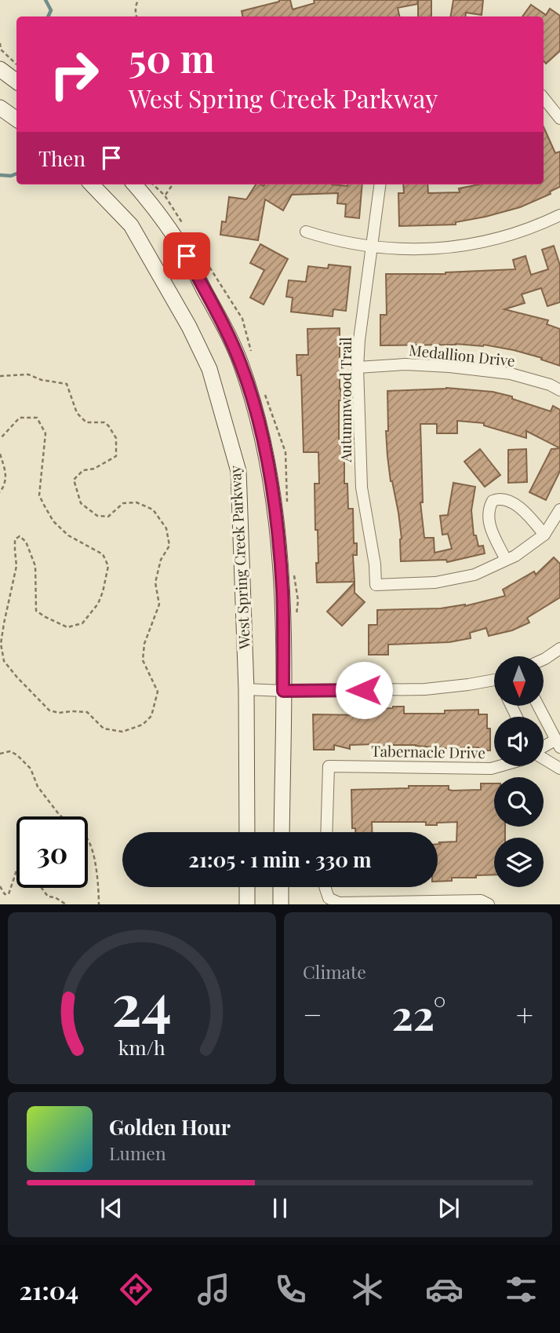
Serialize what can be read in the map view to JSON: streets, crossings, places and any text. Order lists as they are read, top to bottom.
{
  "streets": {
    "main road": ["West Spring Creek Parkway"],
    "street": ["Medallion Drive", "Autumnwood Trail", "Tabernacle Drive"]
  },
  "crossings": [
    ["Medallion Drive", "Autumnwood Trail"]
  ],
  "north": "bottom",
  "page": {
    "turn": ["50 m", "West Spring Creek Parkway"],
    "then": "Then",
    "limit": "30",
    "trip": "21:05 · 1 min · 330 m",
    "tile": "Climate",
    "heat": ["−", "22°", "+"],
    "song": ["Golden Hour", "Lumen"],
    "tabs": "21:04",
    "gauge": ["24", "km/h"]
  }
}
